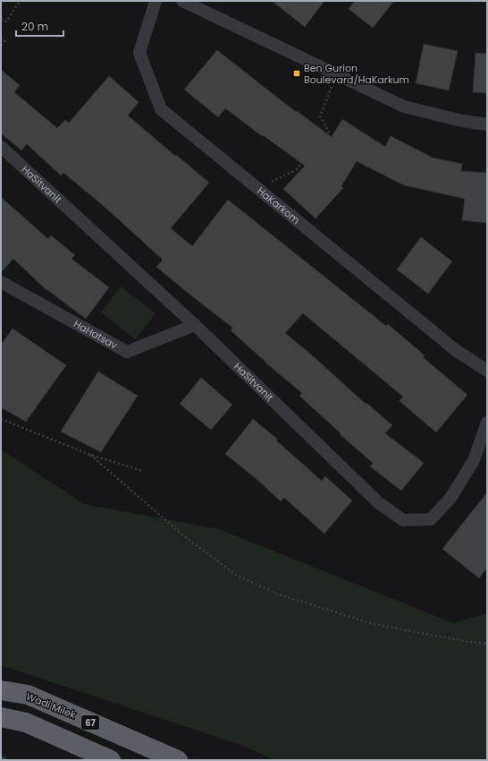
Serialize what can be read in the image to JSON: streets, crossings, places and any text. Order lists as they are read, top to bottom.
{
  "streets": {
    "highway": ["Wadi Milek", "67"],
    "street": ["HaSitvanit", "HaKarkom", "HaHatsav"]
  },
  "crossings": [
    ["HaSitvanit", "HaHatsav"]
  ],
  "places": {
    "transit": ["Ben Gurion Boulevard/HaKarkum"]
  },
  "scale_bar": "20 m"
}
